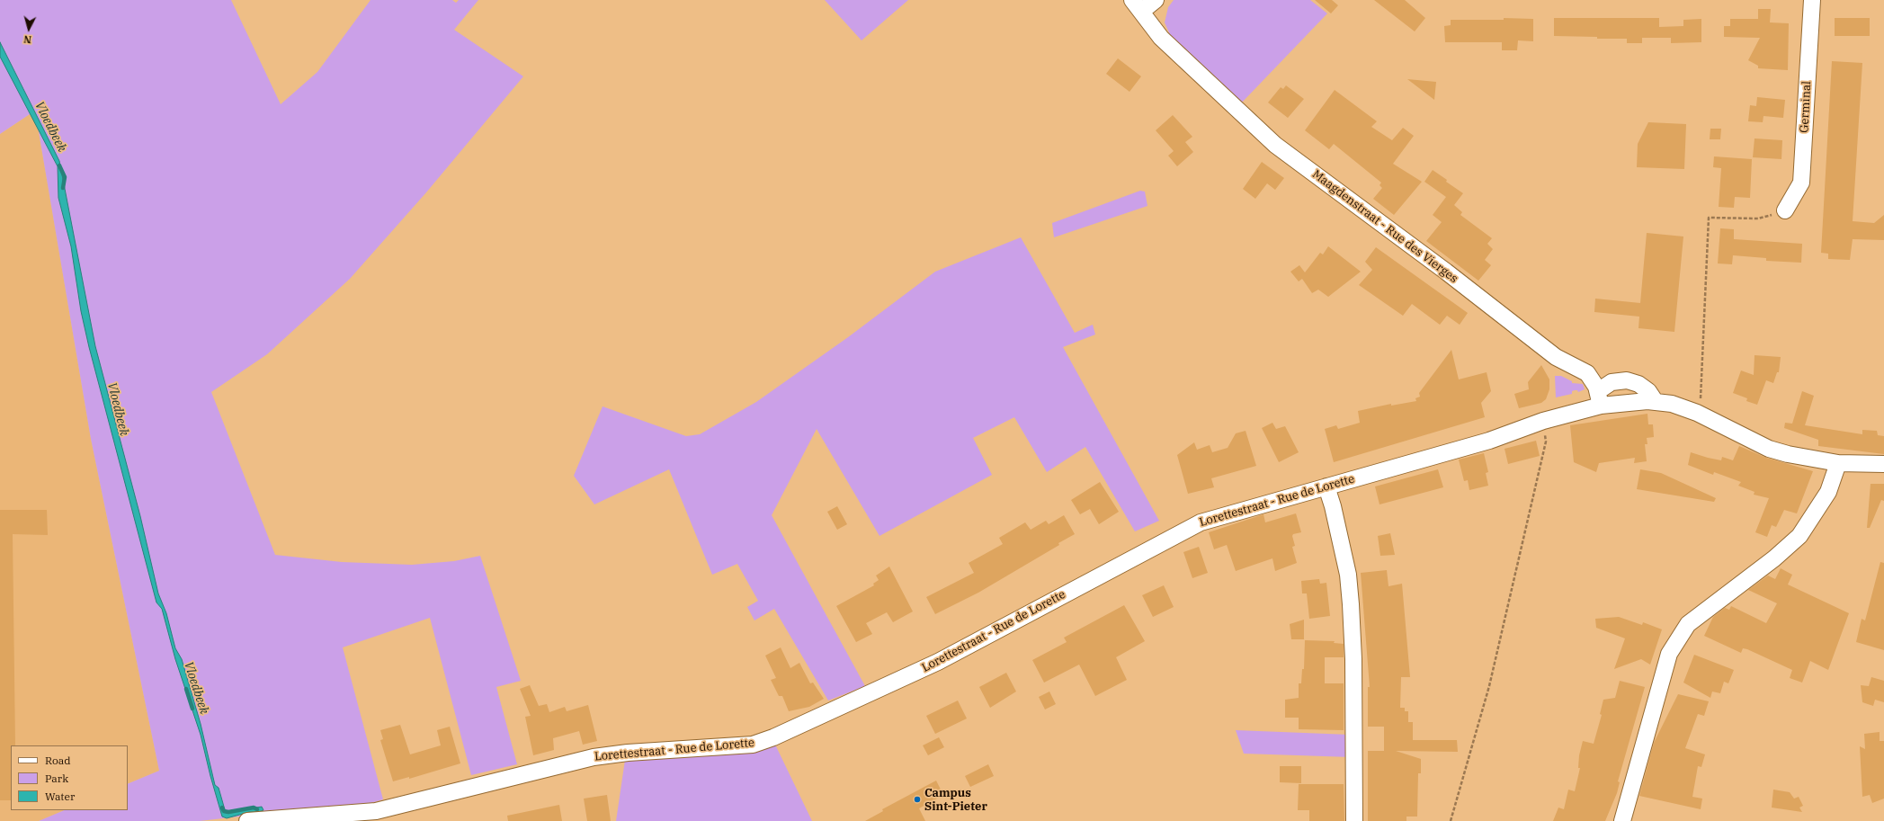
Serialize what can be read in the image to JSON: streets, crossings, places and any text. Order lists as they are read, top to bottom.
{
  "streets": {
    "street": ["Germinal", "Maagdenstraat - Rue des Vierges", "Lorettestraat - Rue de Lorette"]
  },
  "crossings": [
    ["Maagdenstraat - Rue des Vierges", "Lorettestraat - Rue de Lorette"]
  ],
  "water": ["Vloedbeek"],
  "places": ["Campus Sint-Pieter"],
  "legend": ["Road", "Park", "Water"],
  "north": "bottom"
}
